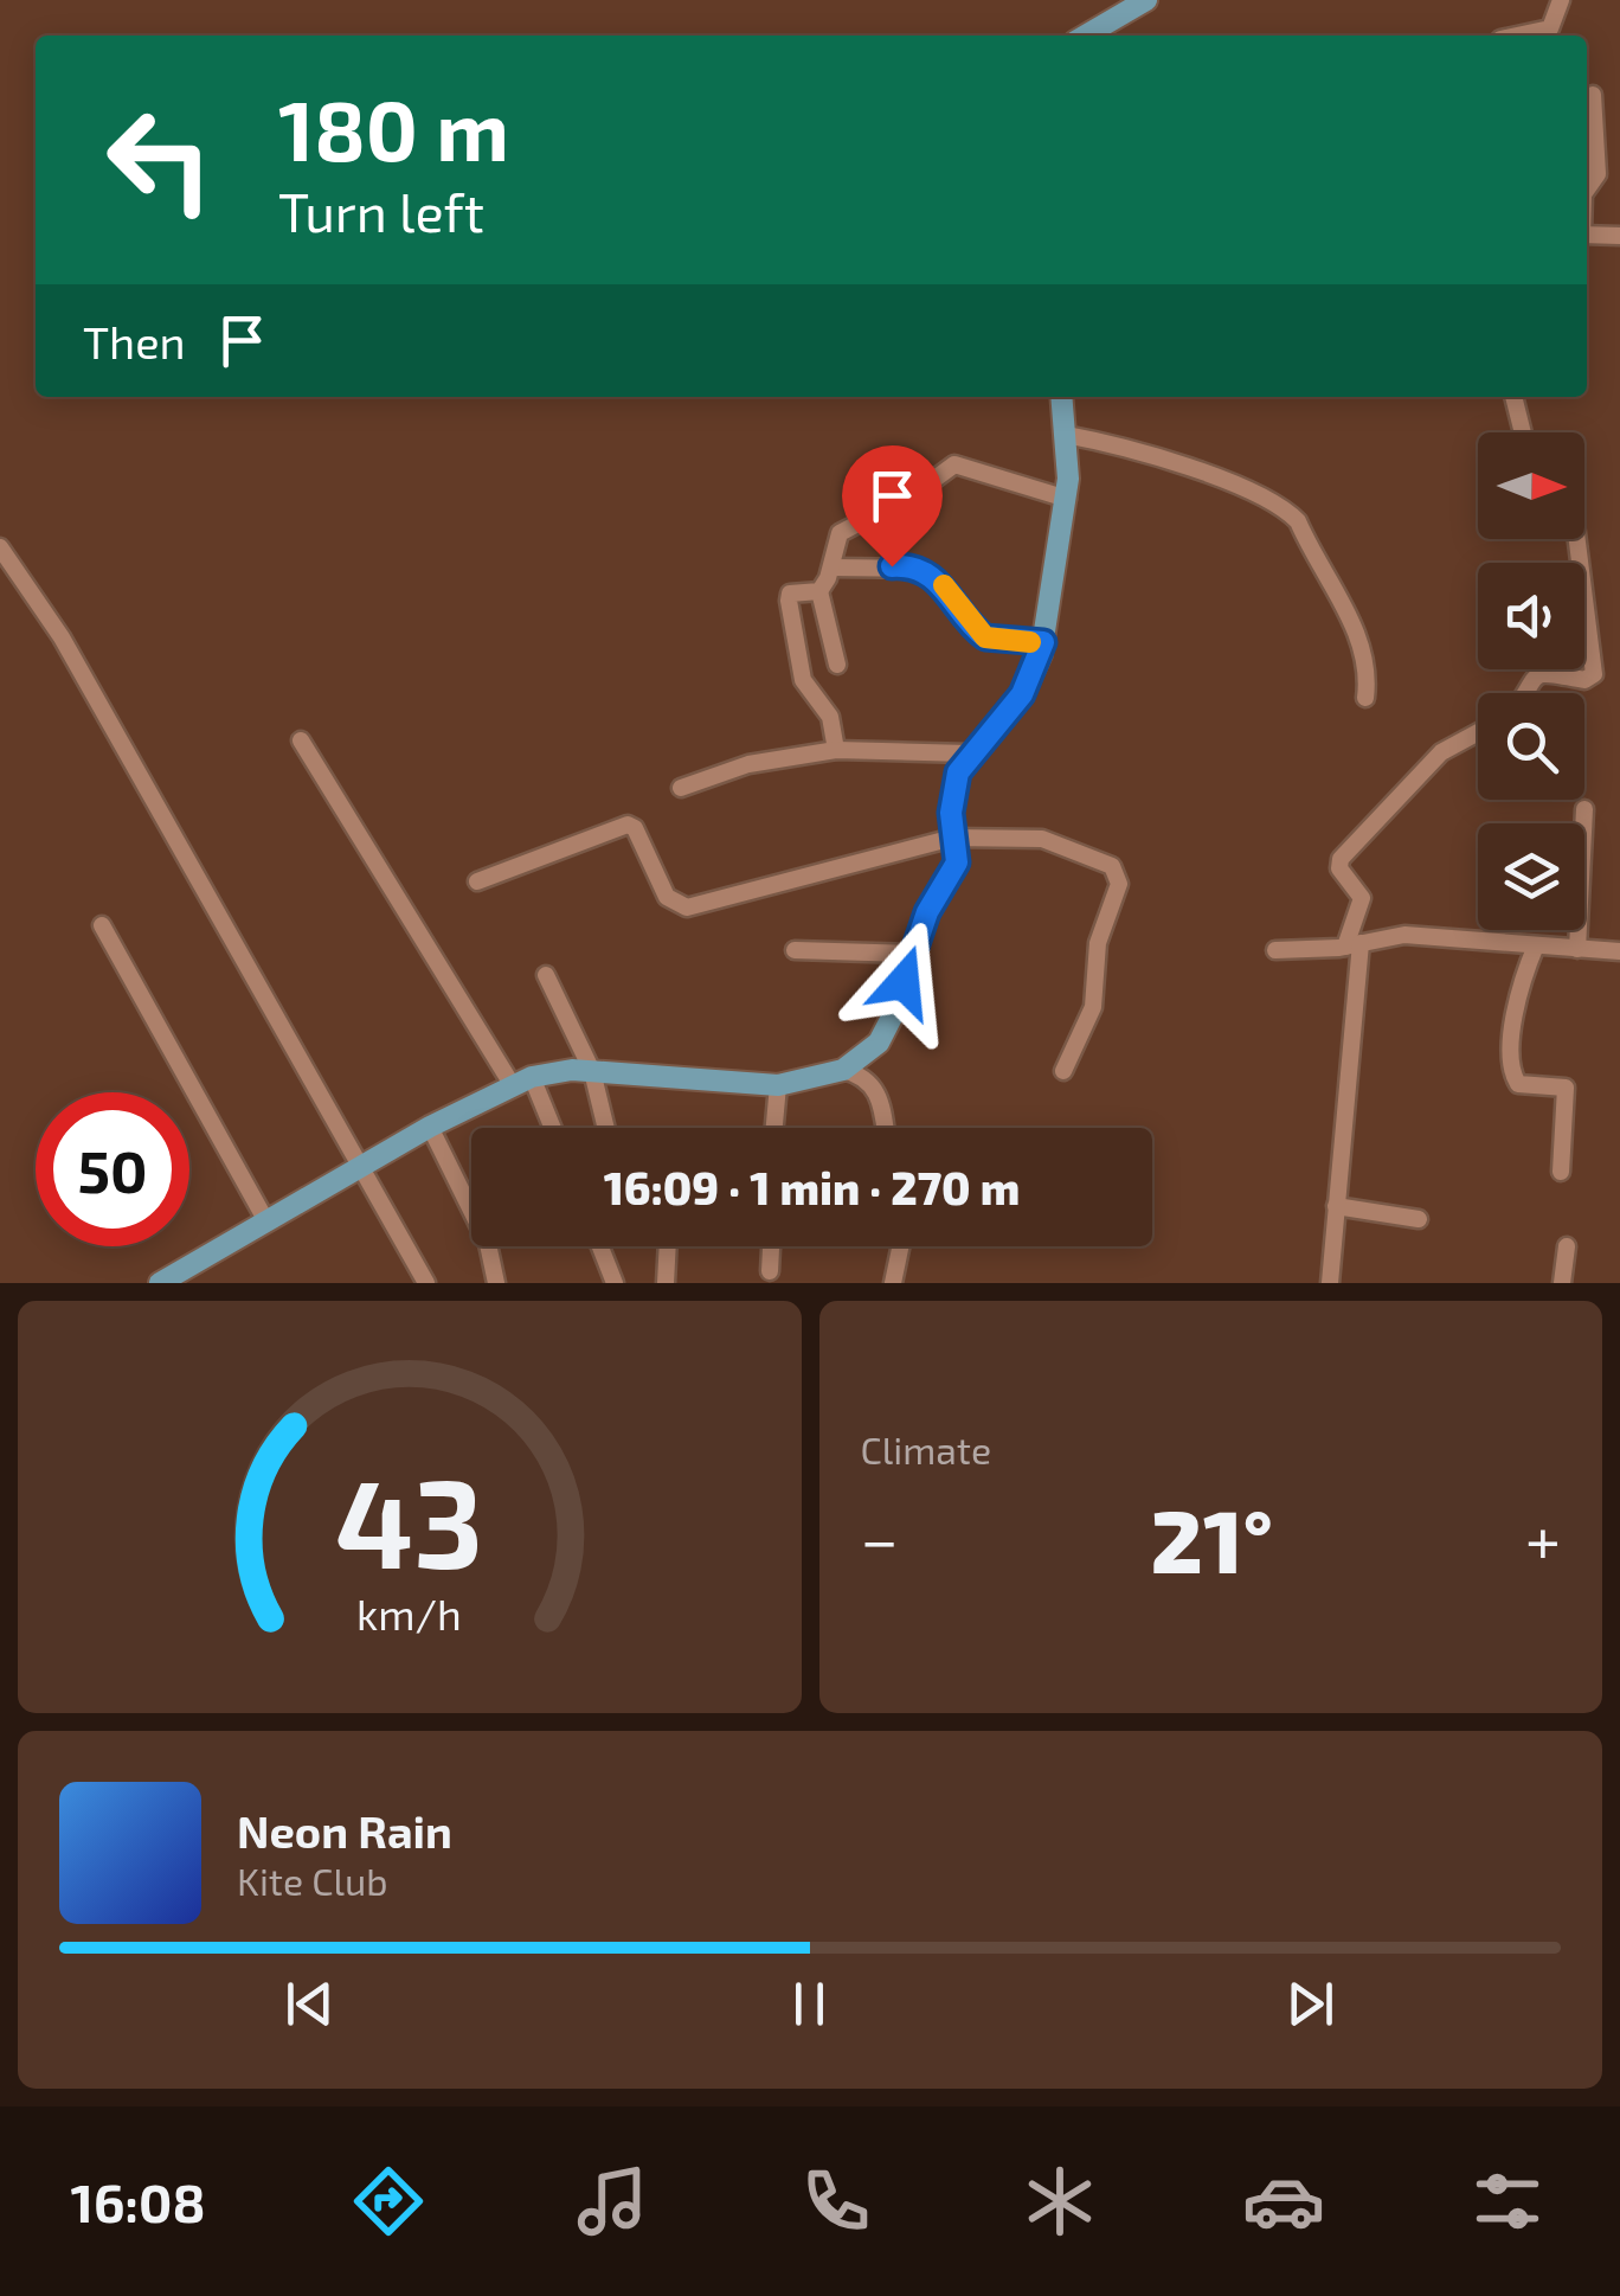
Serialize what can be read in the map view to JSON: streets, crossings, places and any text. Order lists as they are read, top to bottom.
{
  "north": "right",
  "page": {
    "turn": ["180 m", "Turn left"],
    "then": "Then",
    "limit": "50",
    "trip": "16:09 · 1 min · 270 m",
    "tile": "Climate",
    "heat": ["−", "21°", "+"],
    "song": ["Neon Rain", "Kite Club"],
    "tabs": "16:08",
    "gauge": ["43", "km/h"]
  }
}
